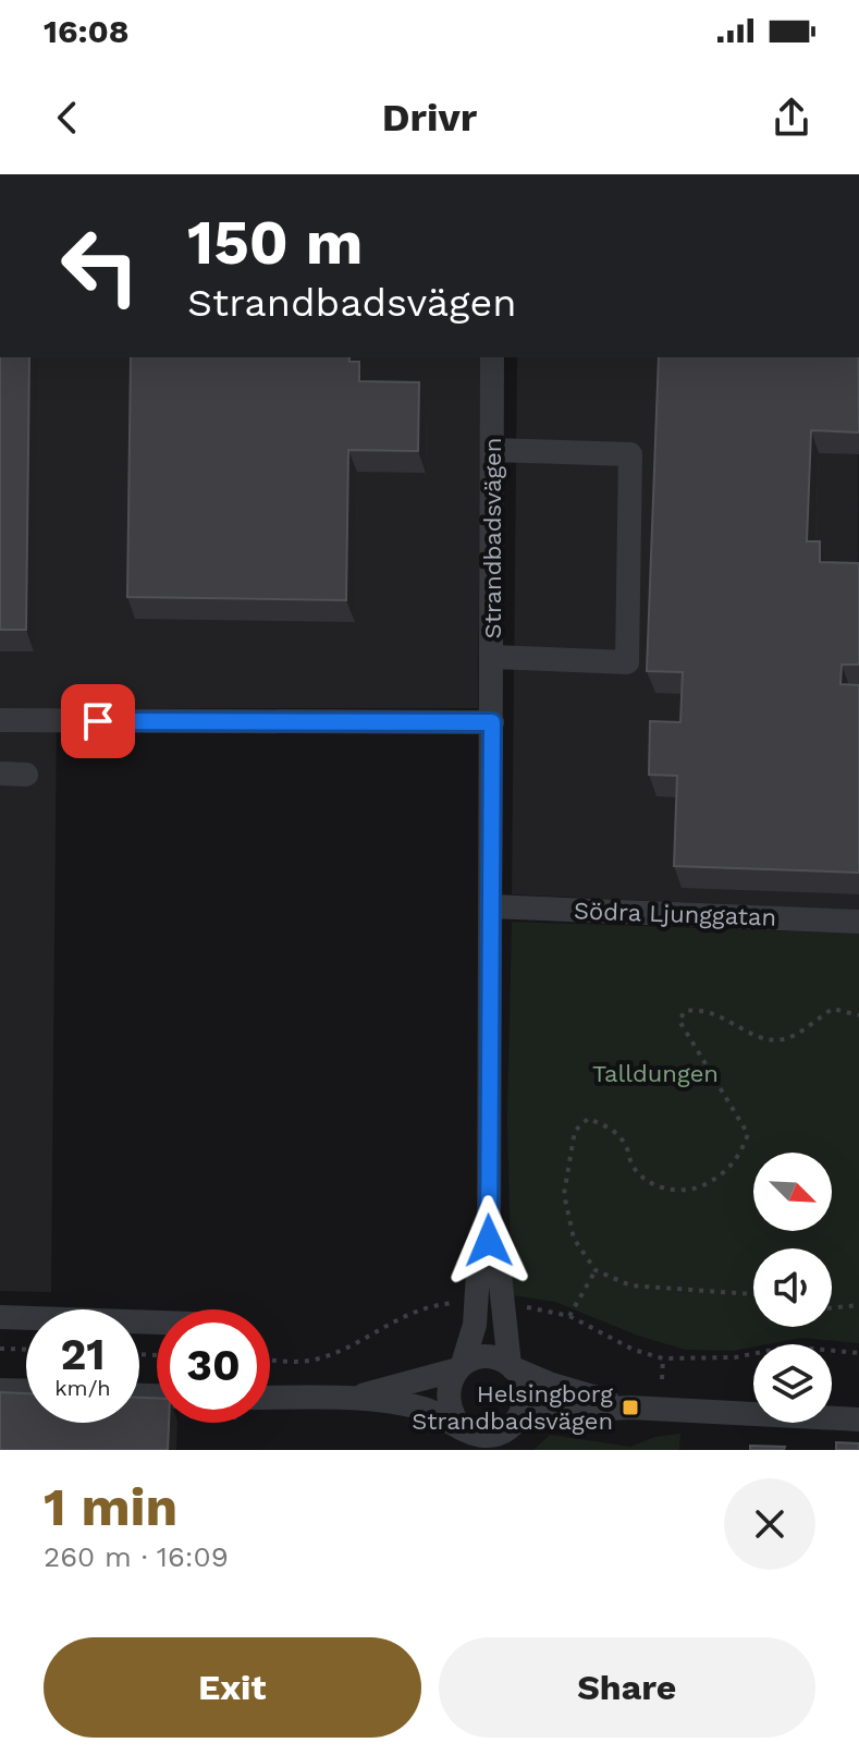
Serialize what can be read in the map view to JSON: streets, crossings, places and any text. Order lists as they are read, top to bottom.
{
  "streets": {
    "street": ["Strandbadsvägen", "Södra Ljunggatan"]
  },
  "crossings": [
    ["Strandbadsvägen", "Södra Ljunggatan"]
  ],
  "parks": ["Talldungen"],
  "places": {
    "transit": ["Helsingborg Strandbadsvägen"]
  },
  "north": "bottom right",
  "page": {
    "status": "16:08",
    "header": "Drivr",
    "turn": ["150 m", "Strandbadsvägen"],
    "speed": "21 km/h",
    "limit": "30",
    "heading": ["1 min", "260 m · 16:09"],
    "buttons": ["Exit", "Share"]
  }
}
